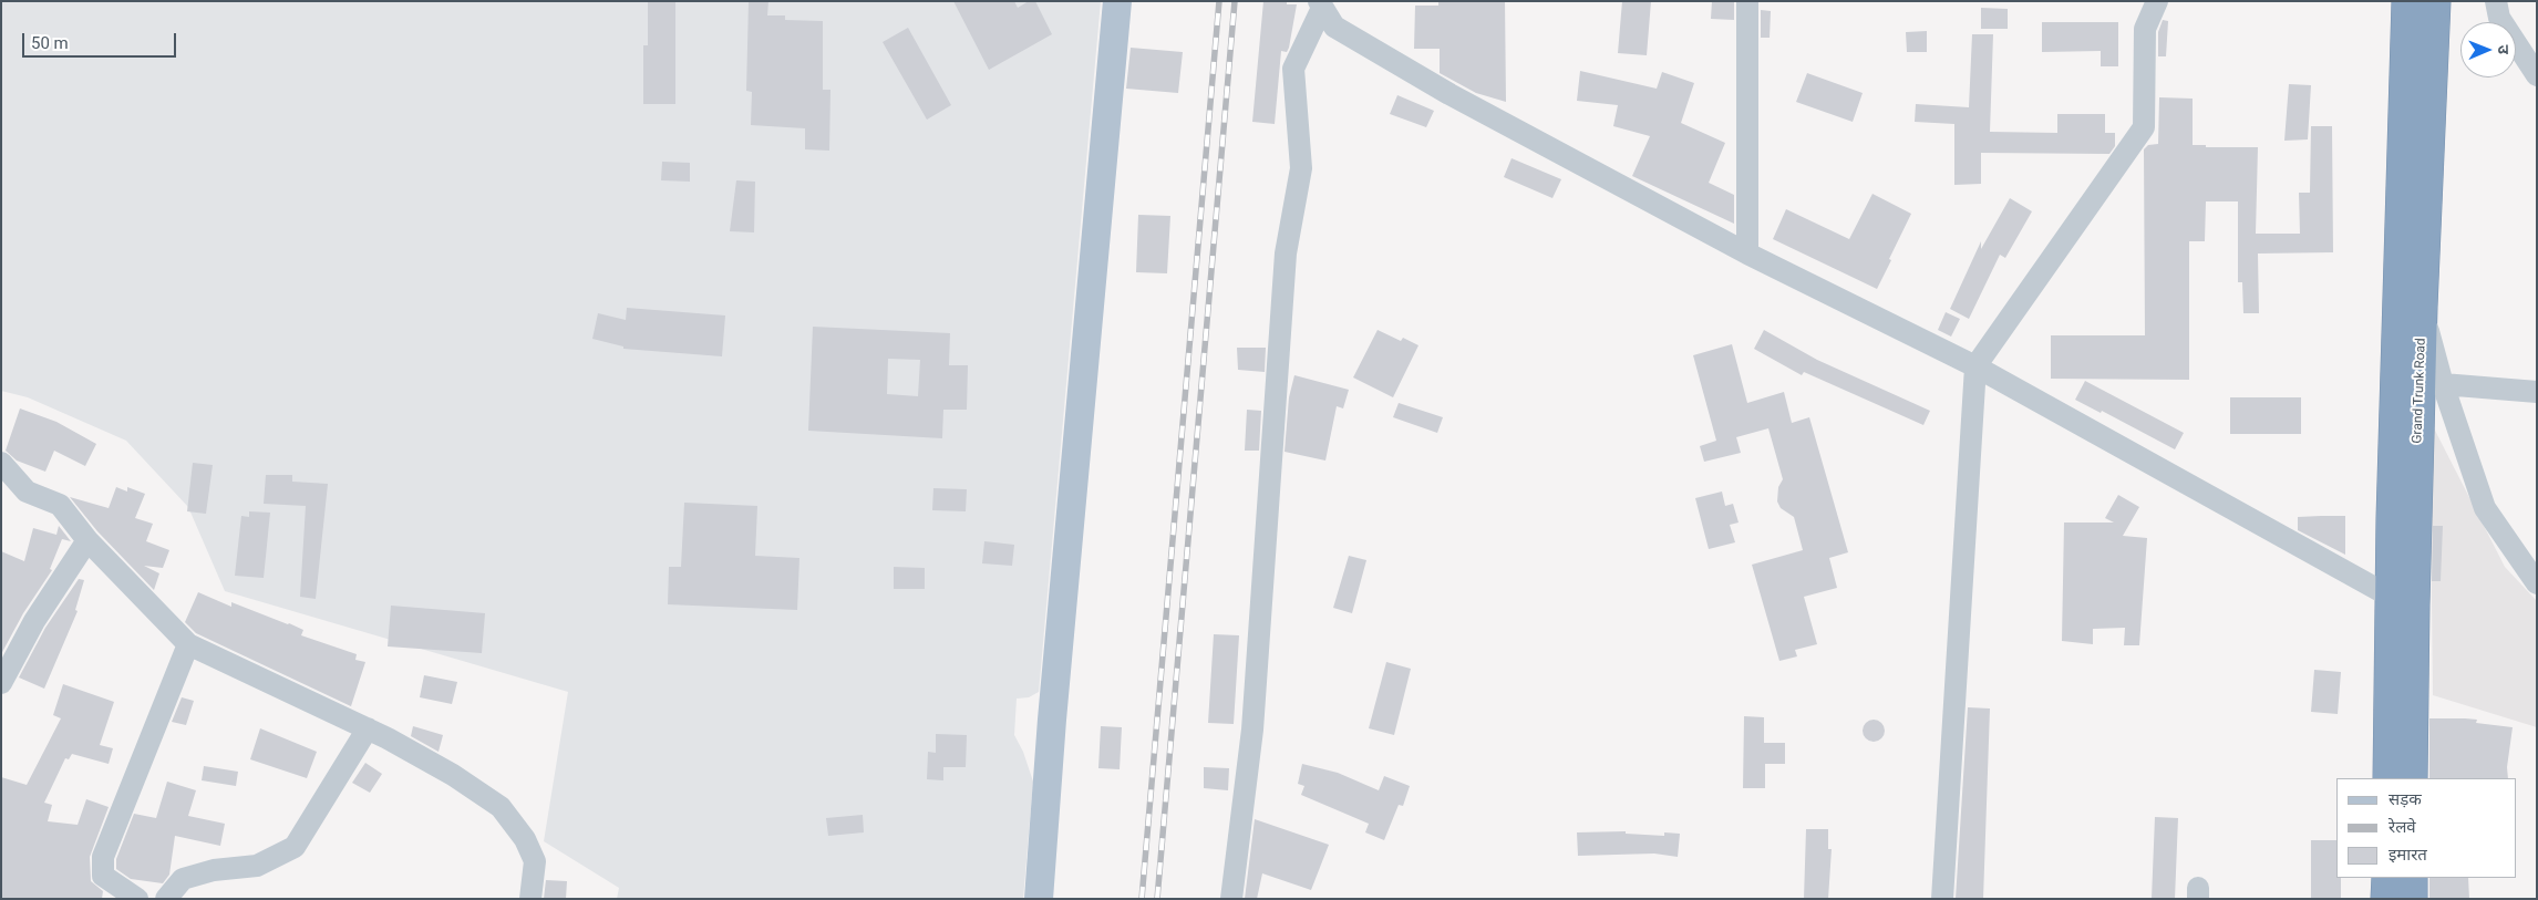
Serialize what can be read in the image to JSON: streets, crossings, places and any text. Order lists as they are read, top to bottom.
{
  "streets": {
    "highway": ["Grand Trunk Road"]
  },
  "legend": ["सड़क", "रेलवे", "इमारत"],
  "scale_bar": "50 m",
  "north": "right"
}
